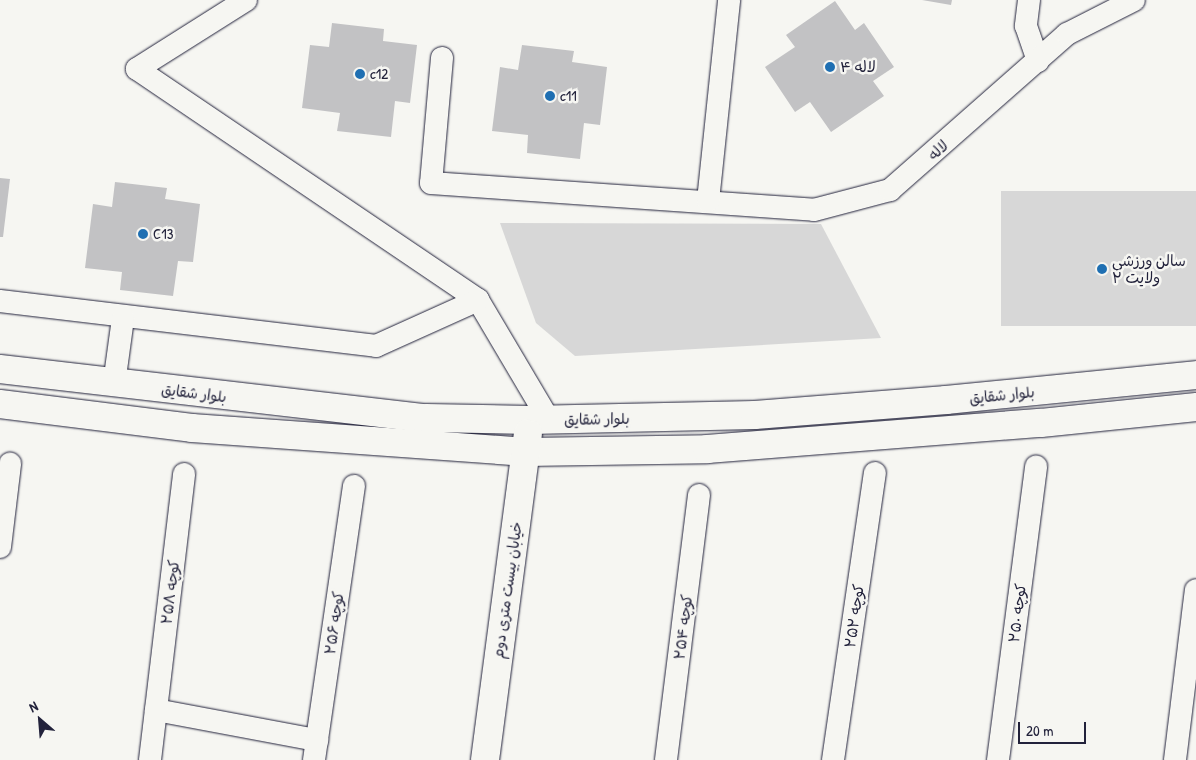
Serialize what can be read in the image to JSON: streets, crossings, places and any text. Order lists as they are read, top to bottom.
{
  "streets": {
    "main road": ["بلوار شقایق", "خیابان بیست متری دوم"],
    "street": [
      "لاله",
      "کوچه ۲۵۸",
      "کوچه ۲۵۰",
      "کوچه ۲۵۲",
      "کوچه ۲۵۶",
      "کوچه ۲۵۴"
    ]
  },
  "crossings": [
    ["بلوار شقایق", "خیابان بیست متری دوم"]
  ],
  "places": [
    "لاله ۴",
    "c12",
    "c11",
    "C13",
    "سالن ورزشی ولایت ۲"
  ],
  "scale_bar": "20 m",
  "north": "top left"
}
